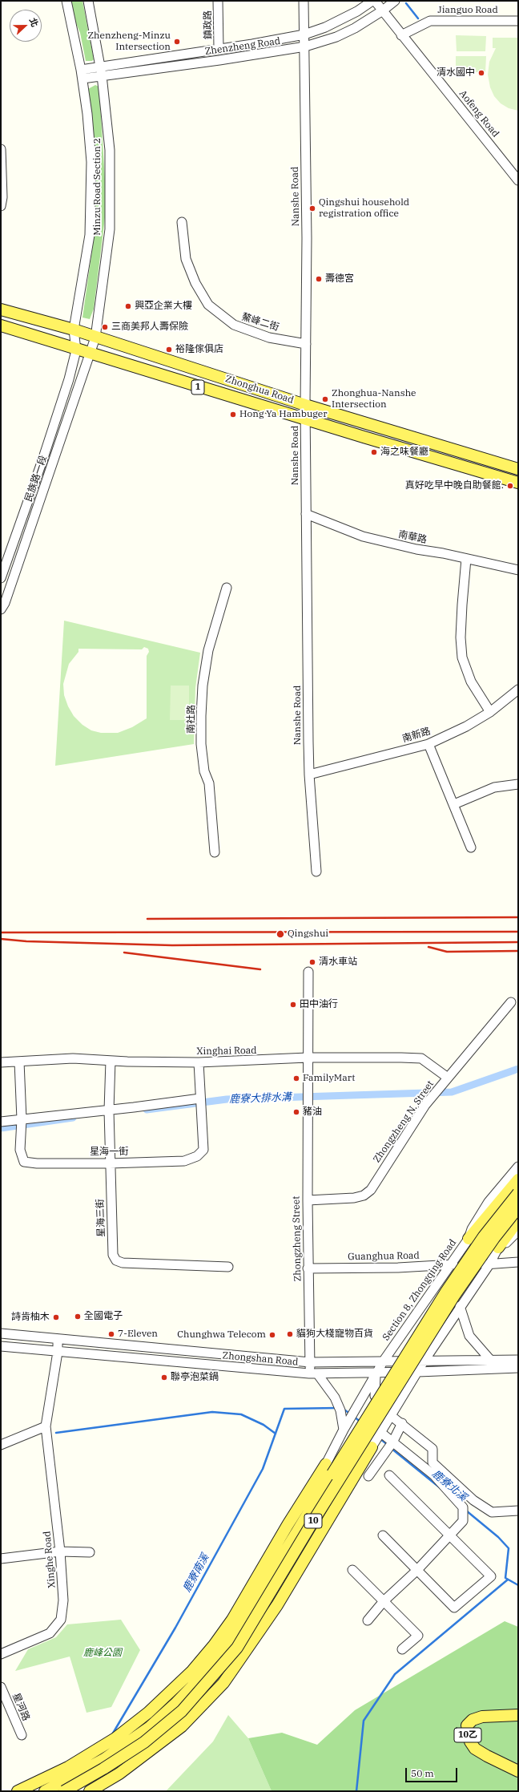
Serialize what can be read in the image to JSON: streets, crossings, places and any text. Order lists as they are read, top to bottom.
{
  "streets": {
    "main road": [
      "1",
      "Zhonghua Road",
      "10",
      "10乙"
    ],
    "street": [
      "Jianguo Road",
      "鎮政路",
      "Zhenzheng Road",
      "Aofeng Road",
      "Minzu Road Section 2",
      "Nanshe Road",
      "鰲峰二街",
      "民族路一段",
      "南華路",
      "南社路",
      "南新路",
      "Xinghai Road",
      "Zhongzheng N. Street",
      "星海一街",
      "星海三街",
      "Zhongzheng Street",
      "Guanghua Road",
      "Section 8, Zhongqing Road",
      "Zhongshan Road",
      "Xinghe Road",
      "星河路"
    ]
  },
  "crossings": [
    ["Jianguo Road", "Aofeng Road"],
    ["鎮政路", "Zhenzheng Road"],
    ["Zhenzheng Road", "Aofeng Road"],
    ["Zhenzheng Road", "Minzu Road Section 2"],
    ["Zhenzheng Road", "Nanshe Road"],
    ["Minzu Road Section 2", "Zhonghua Road"],
    ["Minzu Road Section 2", "民族路一段"],
    ["Nanshe Road", "鰲峰二街"],
    ["Nanshe Road", "Zhonghua Road"],
    ["Nanshe Road", "南華路"],
    ["Nanshe Road", "南新路"],
    ["Zhonghua Road", "民族路一段"],
    ["Xinghai Road", "Zhongzheng N. Street"],
    ["Xinghai Road", "星海一街"],
    ["Xinghai Road", "星海三街"],
    ["Xinghai Road", "Zhongzheng Street"],
    ["Zhongzheng N. Street", "Zhongzheng Street"],
    ["星海一街", "星海三街"],
    ["Zhongzheng Street", "Guanghua Road"],
    ["Zhongzheng Street", "Zhongshan Road"],
    ["Guanghua Road", "Section 8, Zhongqing Road"],
    ["Section 8, Zhongqing Road", "Zhongshan Road"],
    ["Zhongshan Road", "Xinghe Road"]
  ],
  "water": ["鹿寮大排水溝", "鹿寮北溪", "鹿寮南溪"],
  "parks": ["鹿峰公園"],
  "places": [
    "Zhenzheng-Minzu Intersection",
    "清水國中",
    "Qingshui household registration office",
    "壽德宮",
    "興亞企業大樓",
    "三商美邦人壽保險",
    "裕隆傢俱店",
    "Zhonghua-Nanshe Intersection",
    "Hong Ya Hambuger",
    "海之味餐廳",
    "真好吃早中晚自助餐館.",
    "Qingshui",
    "清水車站",
    "田中油行",
    "FamilyMart",
    "豬油",
    "全國電子",
    "詩肯柚木",
    "7-Eleven",
    "貓狗大棧寵物百貨",
    "Chunghwa Telecom",
    "聯亭泡菜鍋"
  ],
  "scale_bar": "50 m",
  "north": "right"
}
